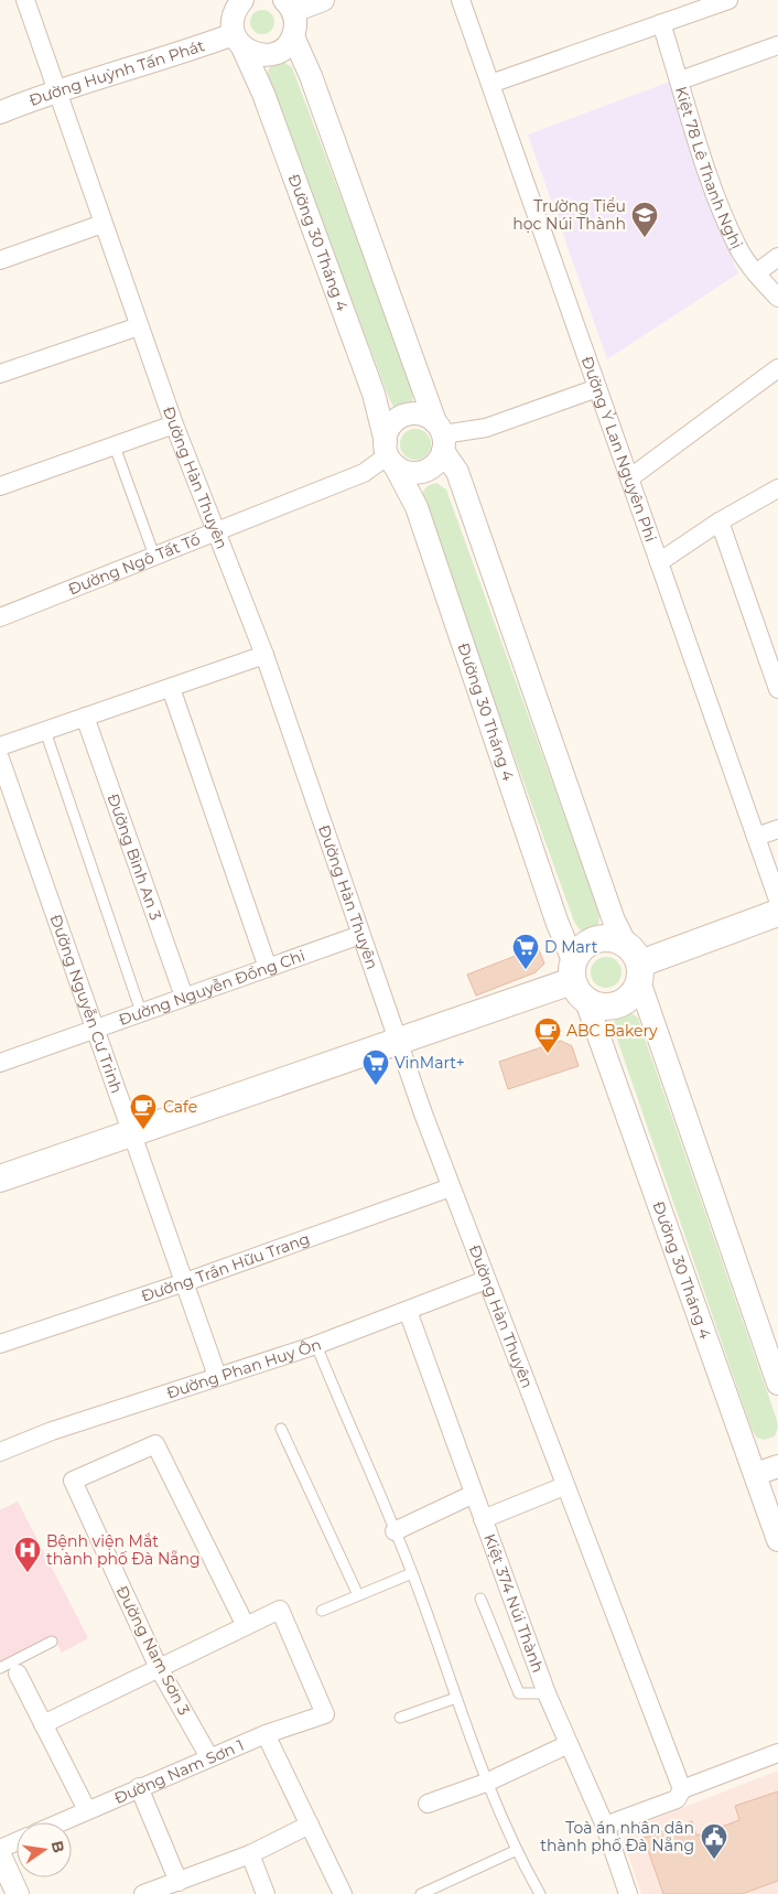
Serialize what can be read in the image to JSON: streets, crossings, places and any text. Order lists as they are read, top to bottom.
{
  "streets": {
    "street": [
      "Đường Huỳnh Tấn Phát",
      "Kiệt 78 Lê Thanh Nghị",
      "Đường 30 Tháng 4",
      "Đường Ỷ Lan Nguyên Phi",
      "Đường Hàn Thuyên",
      "Đường Ngô Tất Tố",
      "Đường Bình An 3",
      "Đường Nguyễn Đổng Chi",
      "Đường Nguyễn Cư Trinh",
      "Đường Trần Hữu Trang",
      "Đường Phan Huy Ôn",
      "Kiệt 374 Núi Thành",
      "Đường Nam Sơn 3",
      "Đường Nam Sơn 1"
    ]
  },
  "crossings": [
    ["Đường Huỳnh Tấn Phát", "Đường 30 Tháng 4"],
    ["Đường Huỳnh Tấn Phát", "Đường Hàn Thuyên"],
    ["Đường 30 Tháng 4", "Đường Ngô Tất Tố"],
    ["Đường Hàn Thuyên", "Đường Ngô Tất Tố"],
    ["Đường Hàn Thuyên", "Đường Nguyễn Đổng Chi"],
    ["Đường Hàn Thuyên", "Đường Trần Hữu Trang"],
    ["Đường Hàn Thuyên", "Đường Phan Huy Ôn"],
    ["Đường Bình An 3", "Đường Nguyễn Đổng Chi"],
    ["Đường Nguyễn Đổng Chi", "Đường Nguyễn Cư Trinh"],
    ["Đường Nguyễn Cư Trinh", "Đường Trần Hữu Trang"],
    ["Đường Nguyễn Cư Trinh", "Đường Phan Huy Ôn"],
    ["Đường Phan Huy Ôn", "Kiệt 374 Núi Thành"],
    ["Đường Nam Sơn 3", "Đường Nam Sơn 1"]
  ],
  "places": {
    "school or university": ["Trường Tiểu học Núi Thành"],
    "supermarket": ["D Mart", "VinMart+"],
    "cafe": ["ABC Bakery", "Cafe"],
    "hospital": ["Bệnh viện Mắt thành phố Đà Nẵng"],
    "public building": ["Toà án nhân dân thành phố Đà Nẵng"]
  },
  "north": "right"
}
